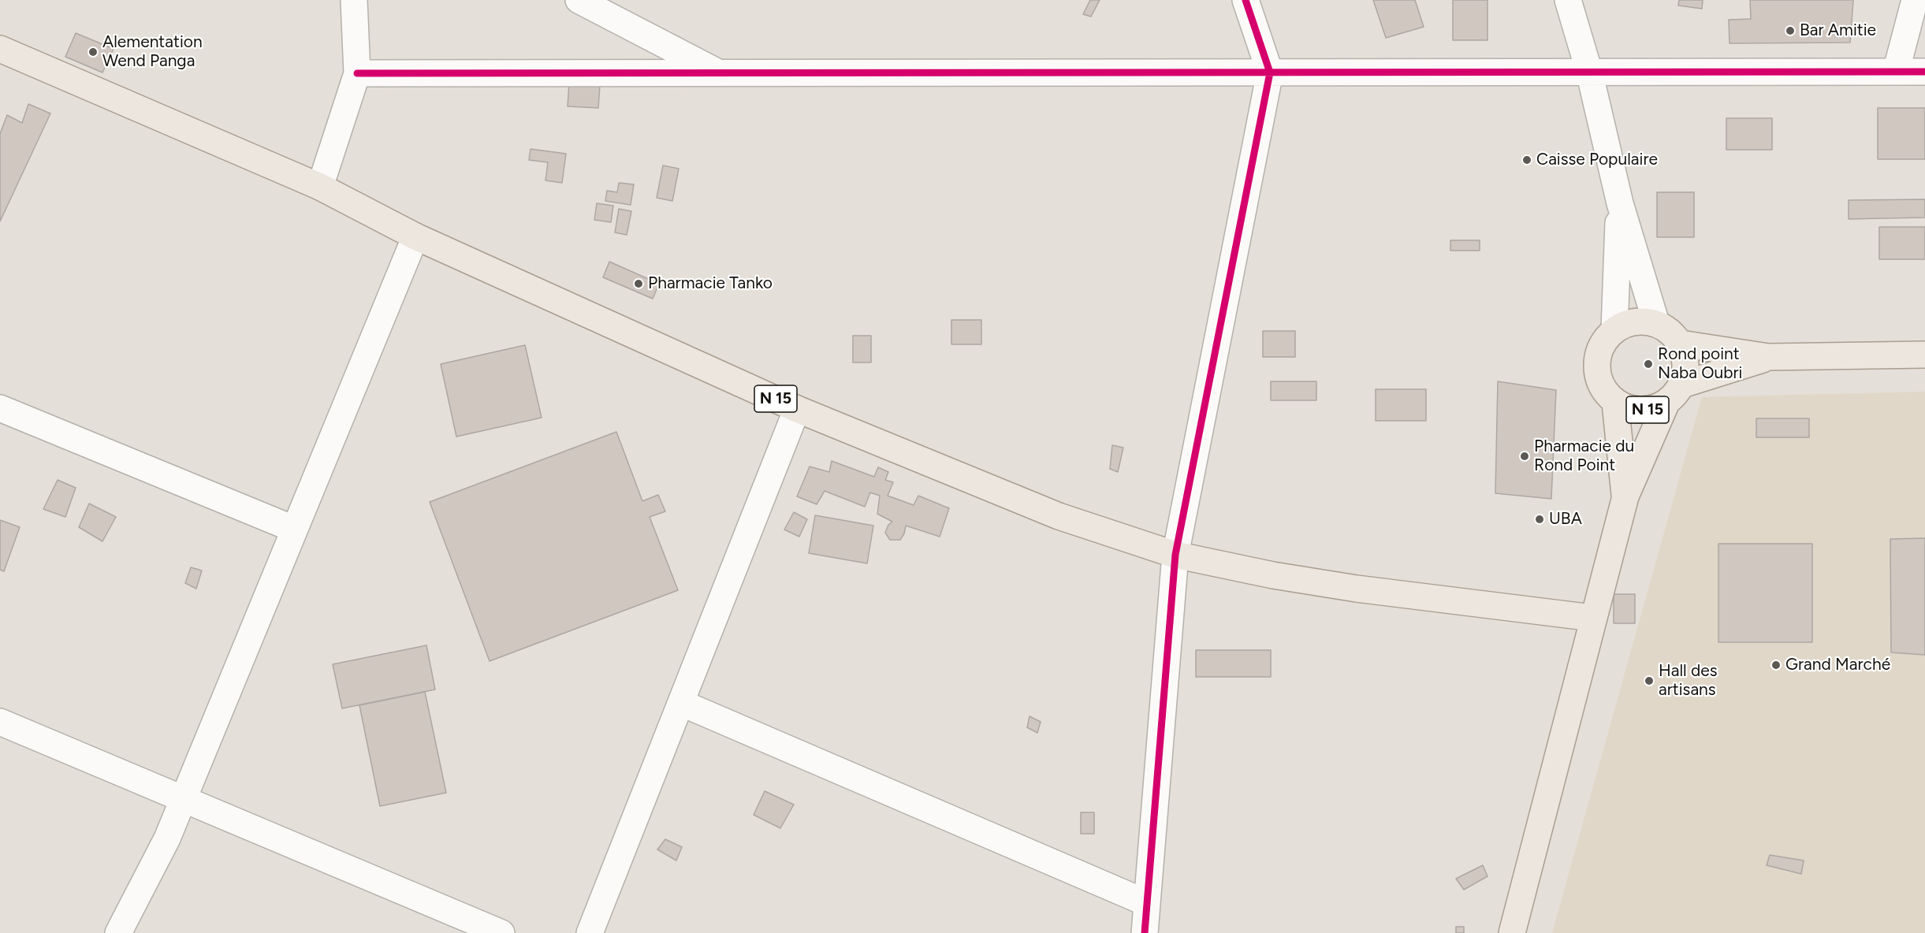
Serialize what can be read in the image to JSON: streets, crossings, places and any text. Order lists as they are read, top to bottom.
{
  "streets": {
    "main road": ["N 15"]
  },
  "places": [
    "Bar Amitie",
    "Alementation Wend Panga",
    "Caisse Populaire",
    "Pharmacie Tanko",
    "Rond point Naba Oubri",
    "Pharmacie du Rond Point",
    "UBA",
    "Grand Marché",
    "Hall des artisans"
  ]
}
